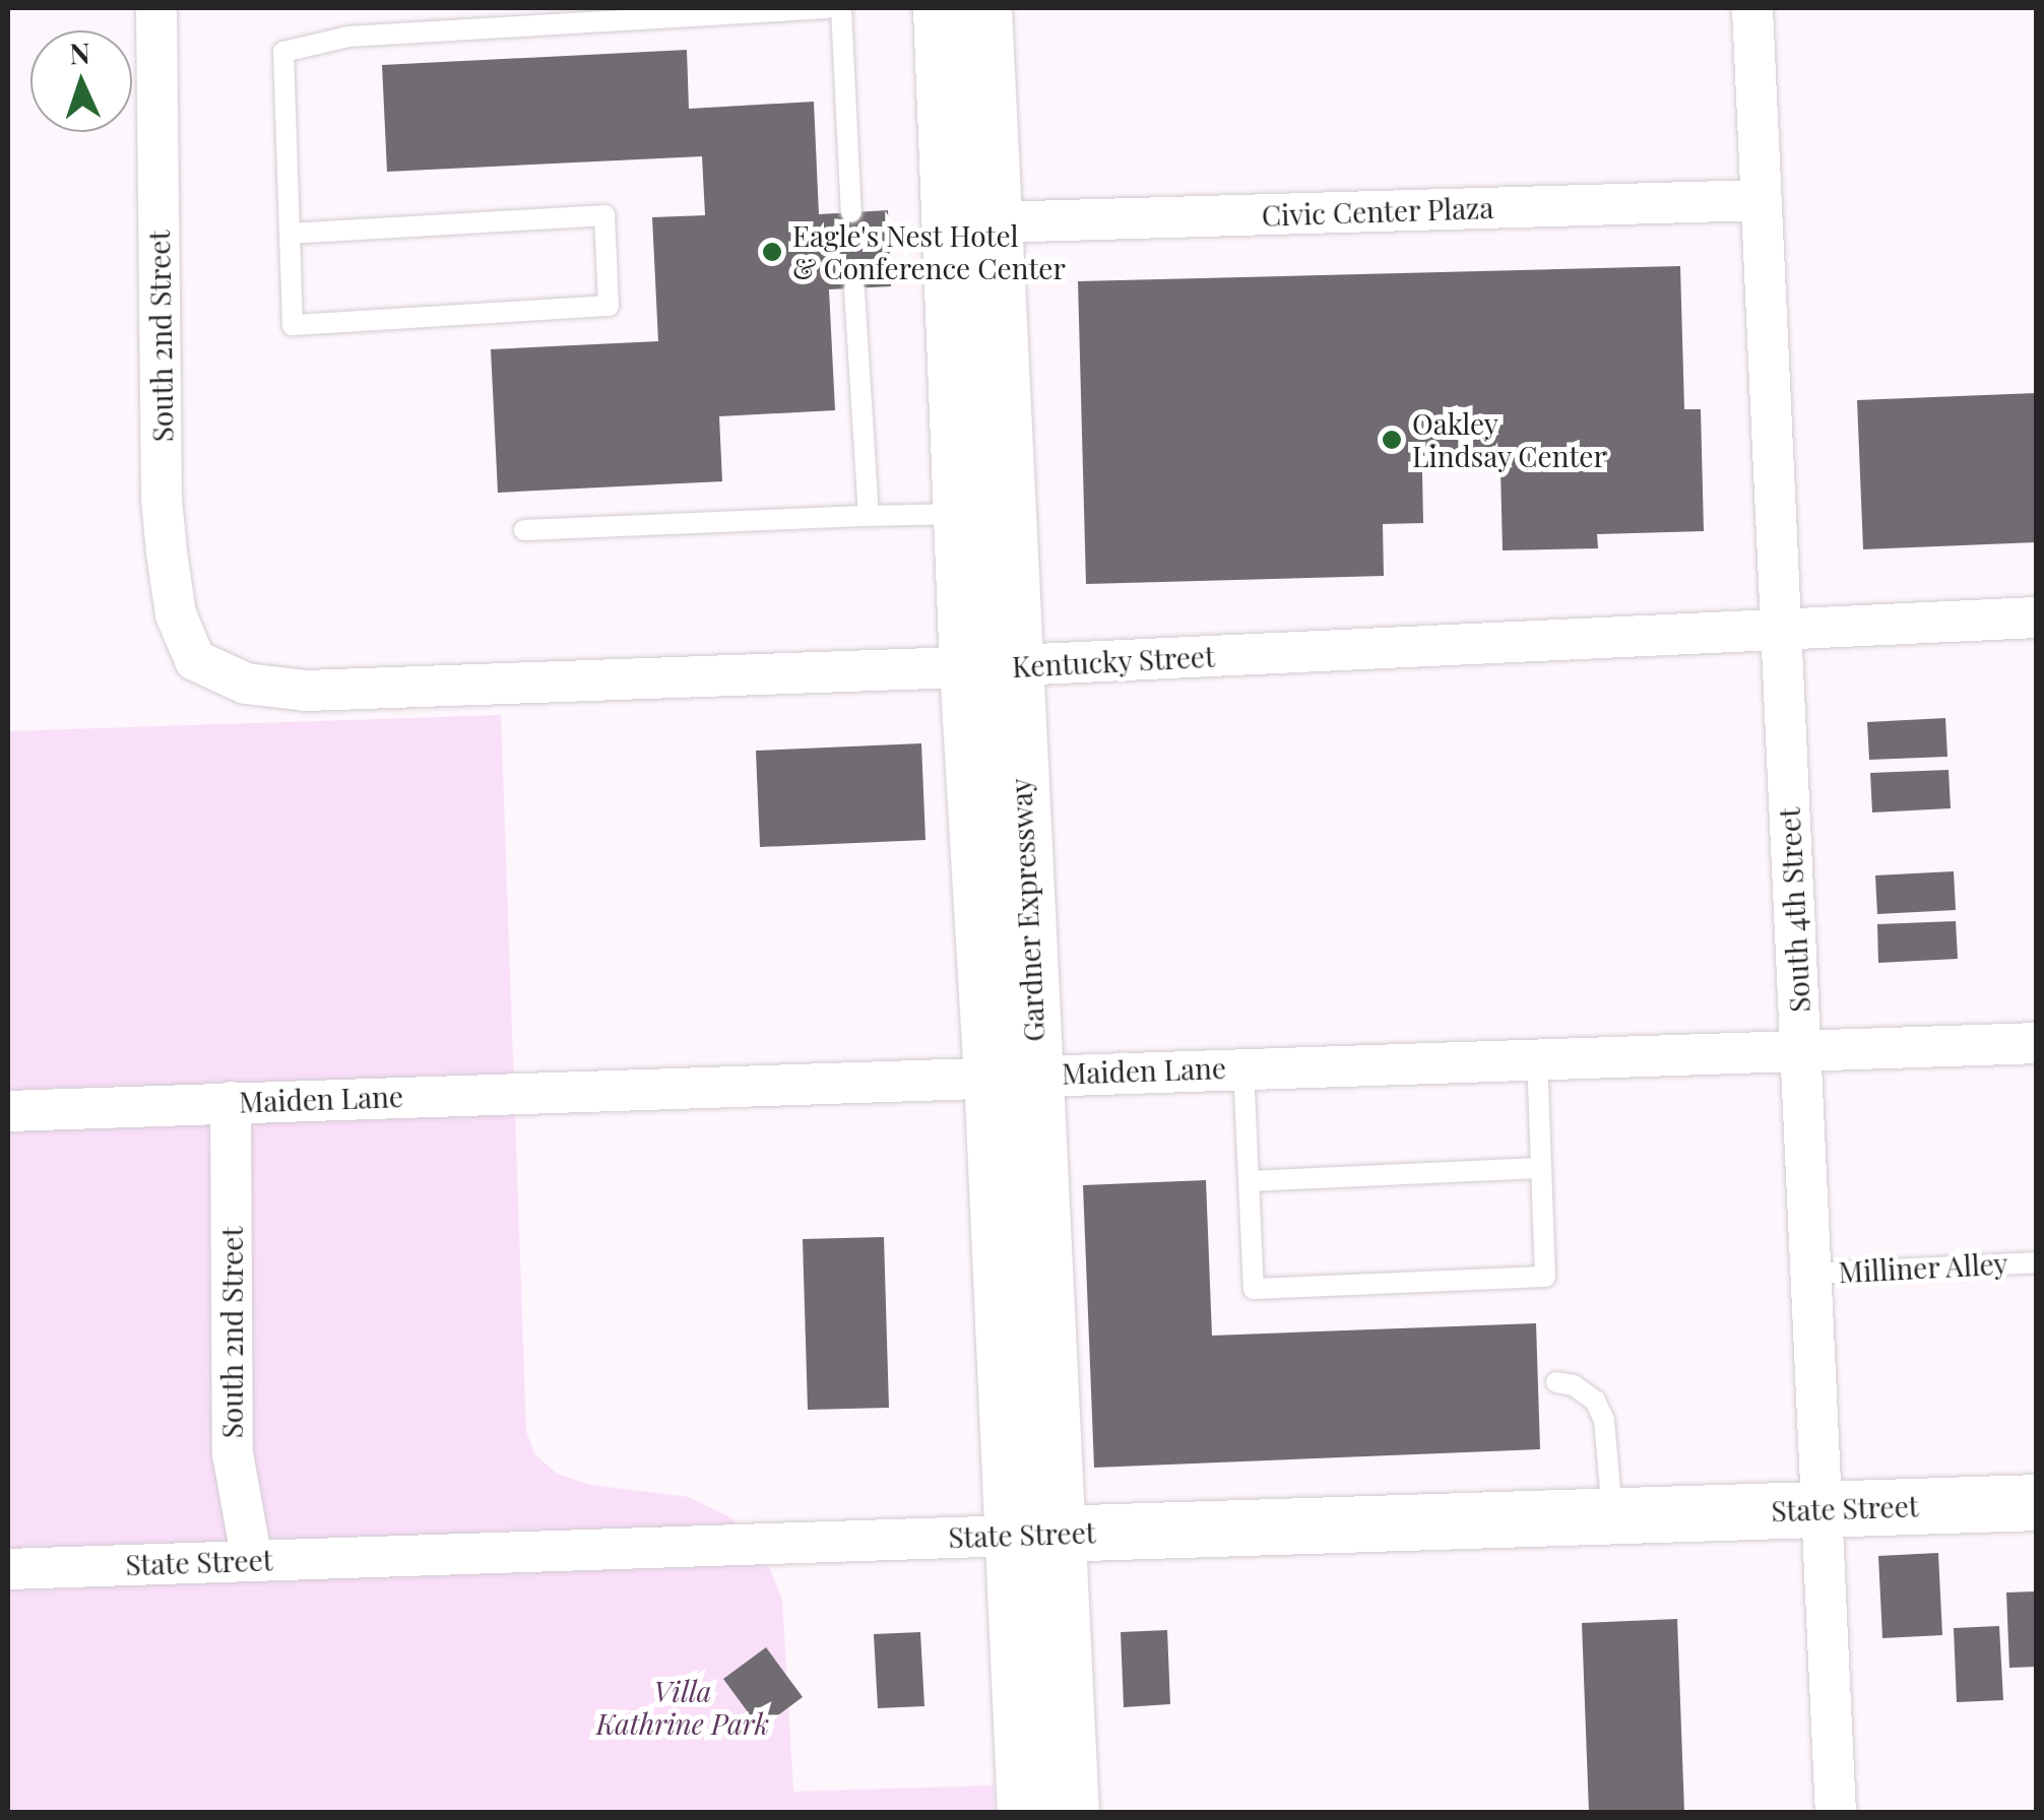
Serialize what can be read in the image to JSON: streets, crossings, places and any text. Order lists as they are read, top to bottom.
{
  "streets": {
    "main road": ["Gardner Expressway", "State Street"],
    "street": [
      "Civic Center Plaza",
      "South 2nd Street",
      "Kentucky Street",
      "South 4th Street",
      "Maiden Lane"
    ],
    "lane": ["Milliner Alley"]
  },
  "crossings": [
    ["Civic Center Plaza", "Gardner Expressway"],
    ["Civic Center Plaza", "South 4th Street"],
    ["South 2nd Street", "Kentucky Street"],
    ["South 2nd Street", "Maiden Lane"],
    ["South 2nd Street", "State Street"],
    ["Kentucky Street", "Gardner Expressway"],
    ["Kentucky Street", "South 4th Street"],
    ["Gardner Expressway", "Maiden Lane"],
    ["Gardner Expressway", "State Street"],
    ["South 4th Street", "Maiden Lane"],
    ["South 4th Street", "Milliner Alley"],
    ["South 4th Street", "State Street"]
  ],
  "parks": ["Villa Kathrine Park"],
  "places": ["Eagle's Nest Hotel & Conference Center", "Oakley Lindsay Center"],
  "north": "top"
}
